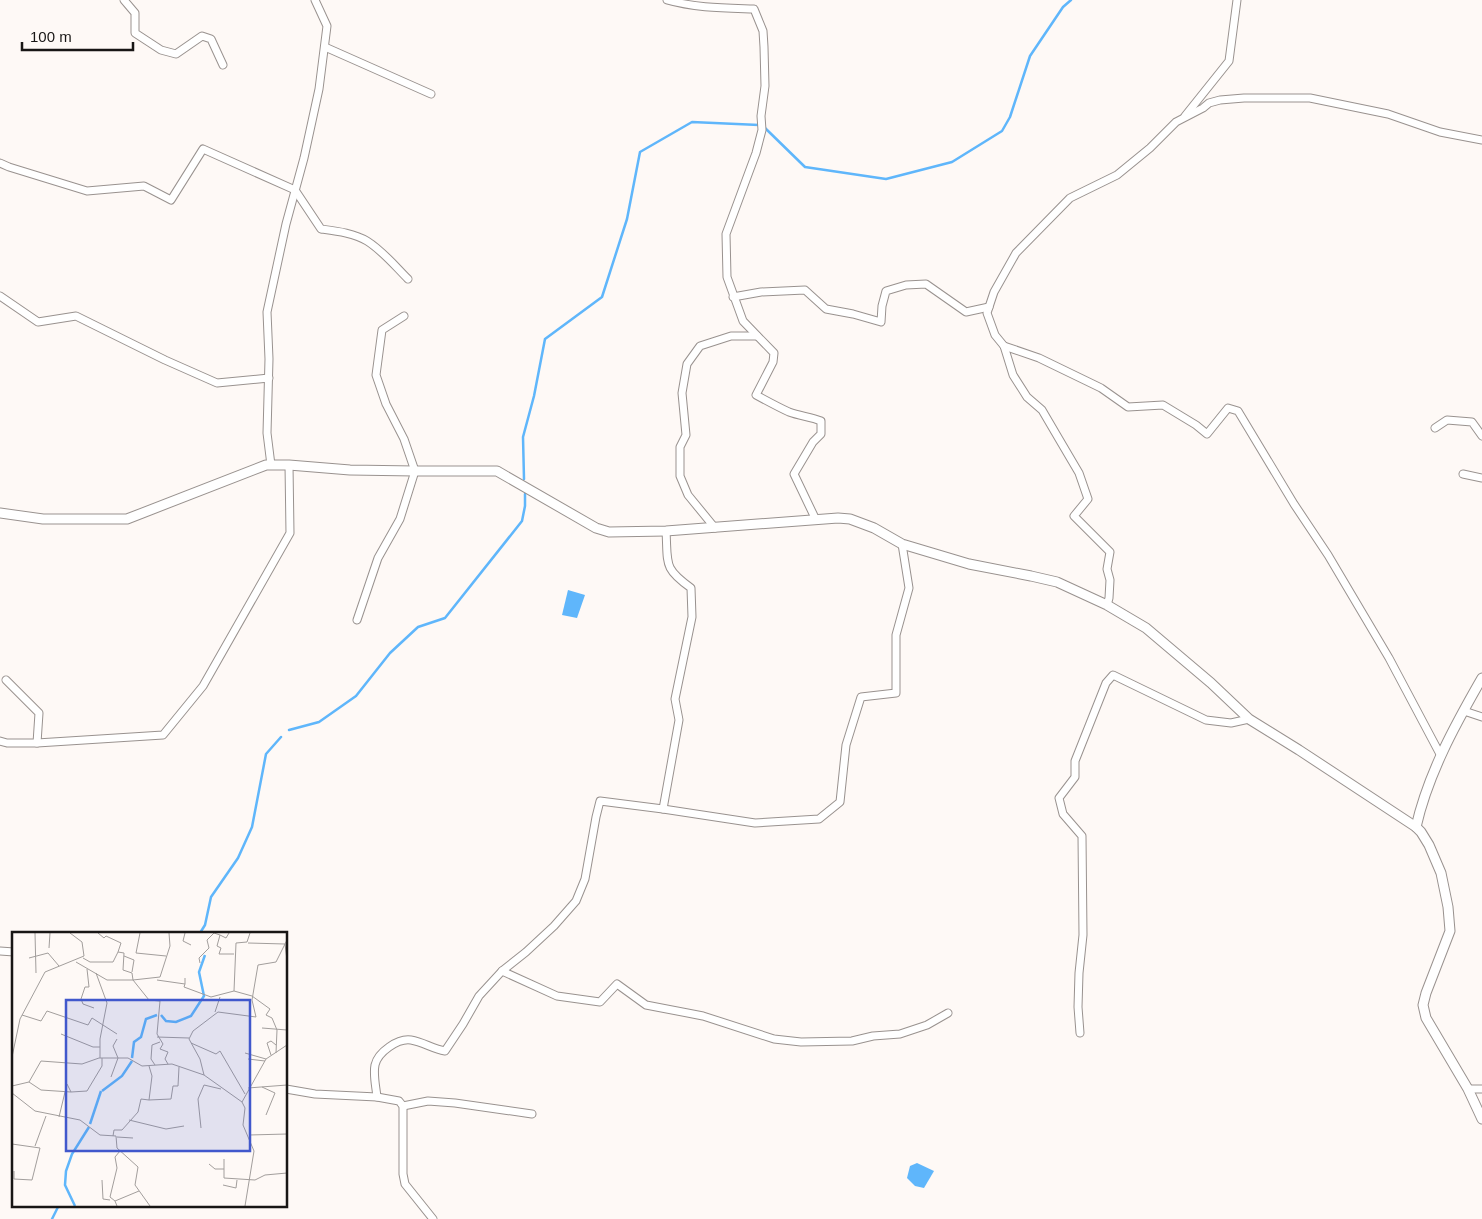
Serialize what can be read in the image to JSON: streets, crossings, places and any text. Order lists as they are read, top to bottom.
{
  "scale_bar": "100 m"
}
